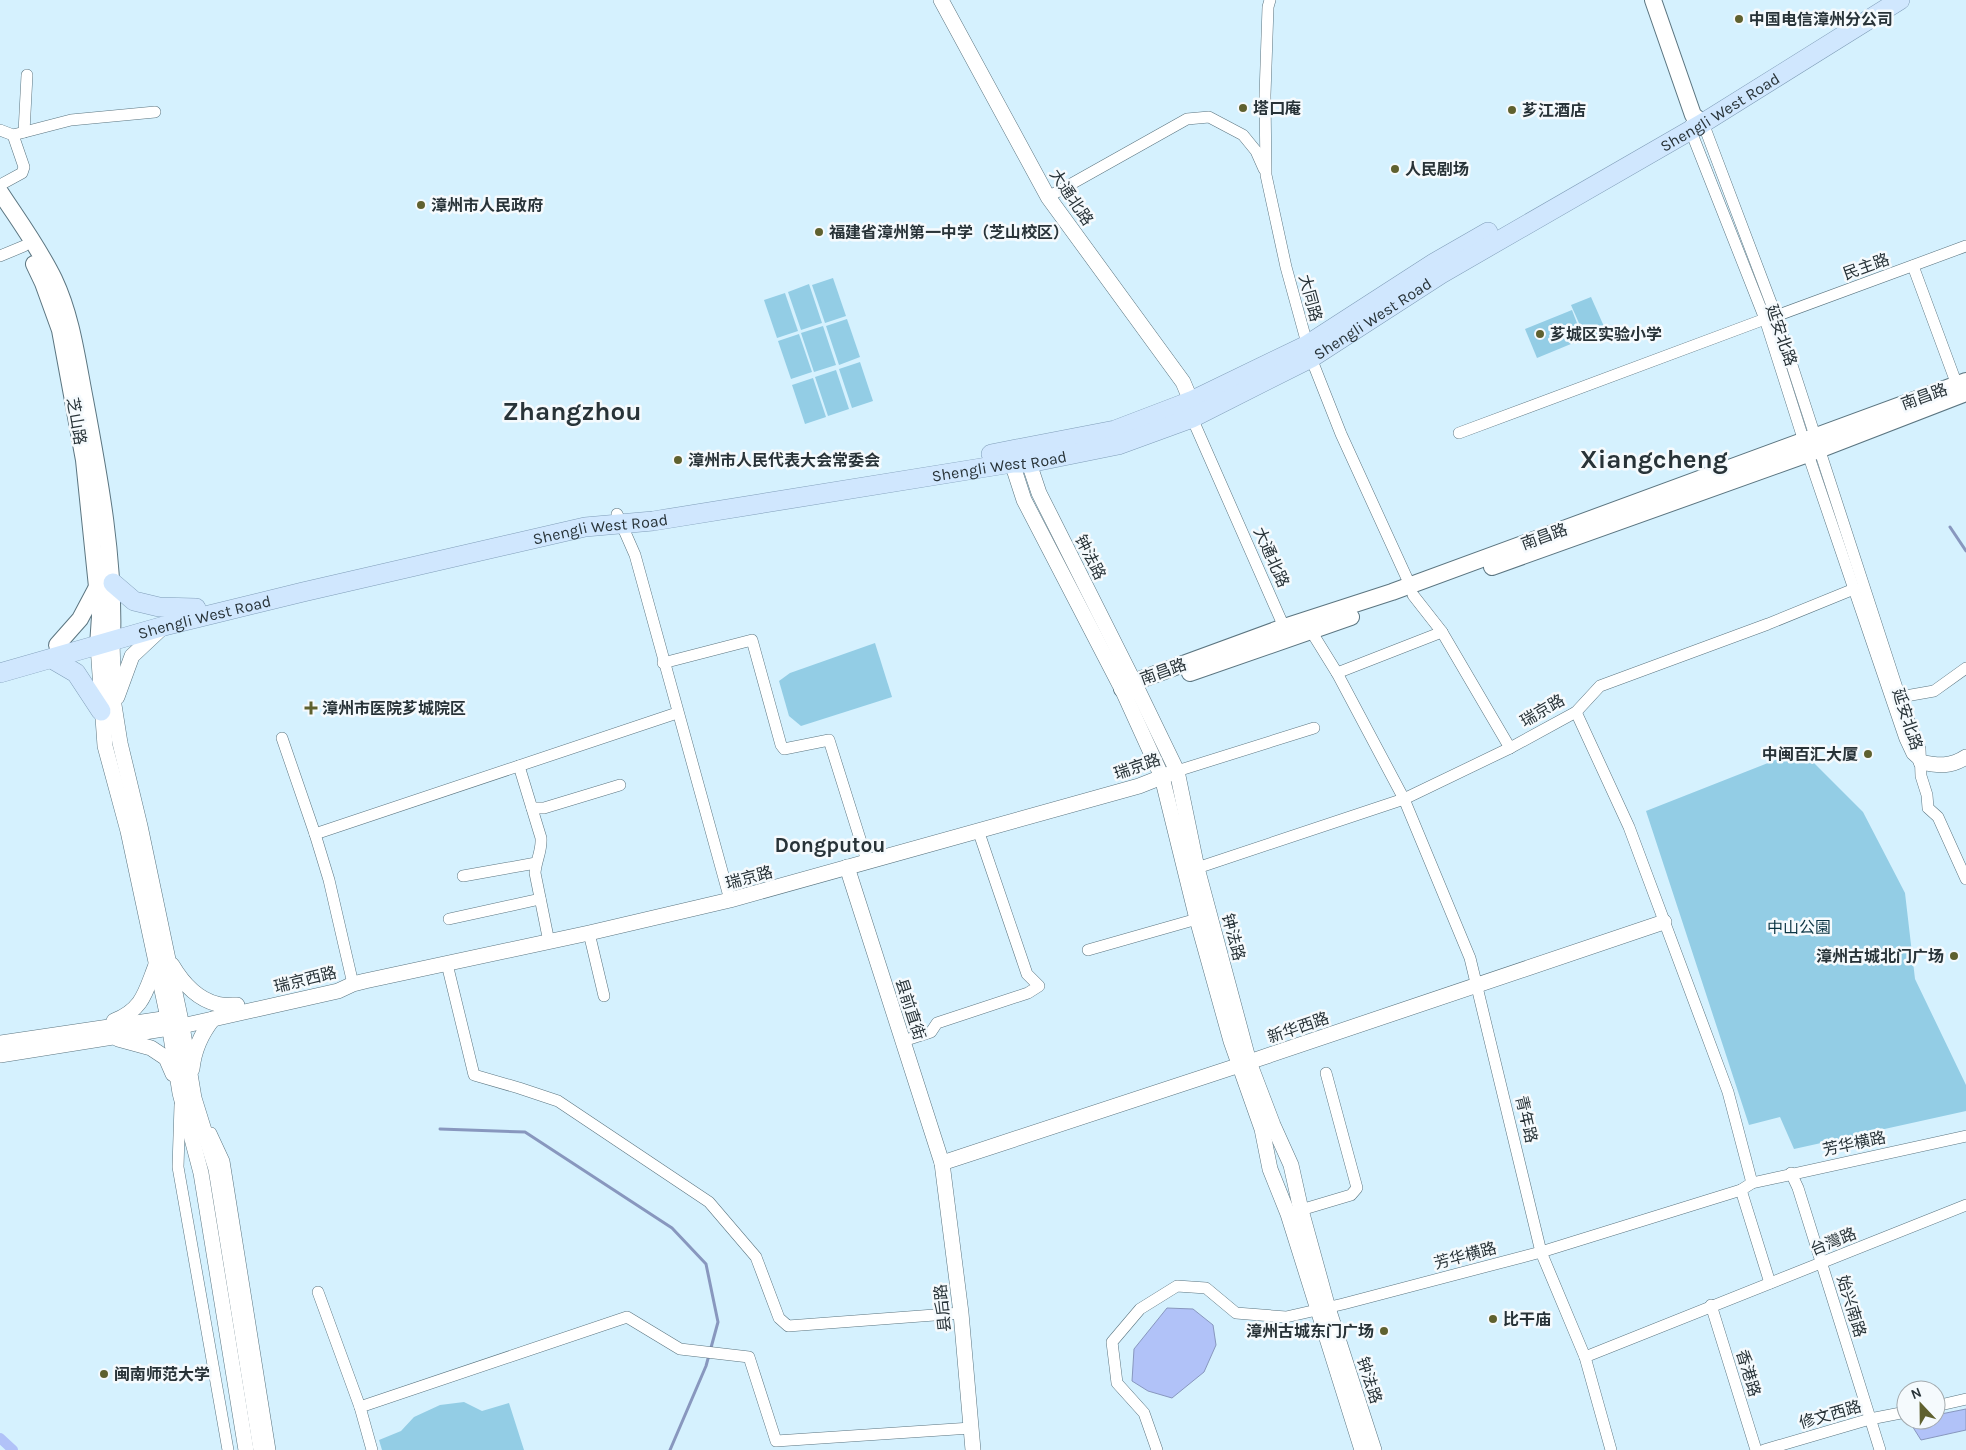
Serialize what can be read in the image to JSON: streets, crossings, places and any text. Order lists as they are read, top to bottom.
{
  "streets": {
    "main road": [
      "Shengli West Road",
      "延安北路",
      "南昌路",
      "芝山路"
    ],
    "street": [
      "大通北路",
      "民主路",
      "大同路",
      "钟法路",
      "瑞京路",
      "瑞京西路",
      "县前直街",
      "新华西路",
      "青年路",
      "芳华横路",
      "台灣路",
      "始兴南路",
      "县后路",
      "香港路",
      "修文西路"
    ]
  },
  "crossings": [
    ["Shengli West Road", "大通北路"],
    ["Shengli West Road", "大同路"],
    ["Shengli West Road", "延安北路"],
    ["Shengli West Road", "钟法路"],
    ["大通北路", "南昌路"],
    ["民主路", "延安北路"],
    ["大同路", "南昌路"],
    ["大同路", "瑞京路"],
    ["延安北路", "南昌路"],
    ["延安北路", "瑞京路"],
    ["南昌路", "钟法路"],
    ["南昌路", "青年路"],
    ["钟法路", "瑞京路"],
    ["钟法路", "新华西路"],
    ["钟法路", "芳华横路"],
    ["瑞京路", "瑞京西路"],
    ["瑞京路", "县前直街"],
    ["瑞京路", "青年路"],
    ["县前直街", "新华西路"],
    ["县前直街", "县后路"],
    ["新华西路", "青年路"],
    ["新华西路", "县后路"],
    ["青年路", "芳华横路"],
    ["青年路", "台灣路"],
    ["芳华横路", "始兴南路"],
    ["台灣路", "始兴南路"],
    ["台灣路", "香港路"],
    ["始兴南路", "修文西路"]
  ],
  "districts": ["Zhangzhou", "Xiangcheng", "Dongputou"],
  "parks": ["中山公園"],
  "places": {
    "other": [
      "中国电信漳州分公司",
      "塔口庵",
      "芗江酒店",
      "人民剧场",
      "漳州市人民政府",
      "福建省漳州第一中学（芝山校区）",
      "芗城区实验小学",
      "漳州市人民代表大会常委会",
      "中闽百汇大厦",
      "漳州古城北门广场",
      "比干庙",
      "漳州古城东门广场",
      "闽南师范大学"
    ],
    "health": ["漳州市医院芗城院区"]
  },
  "north": "top"
}
